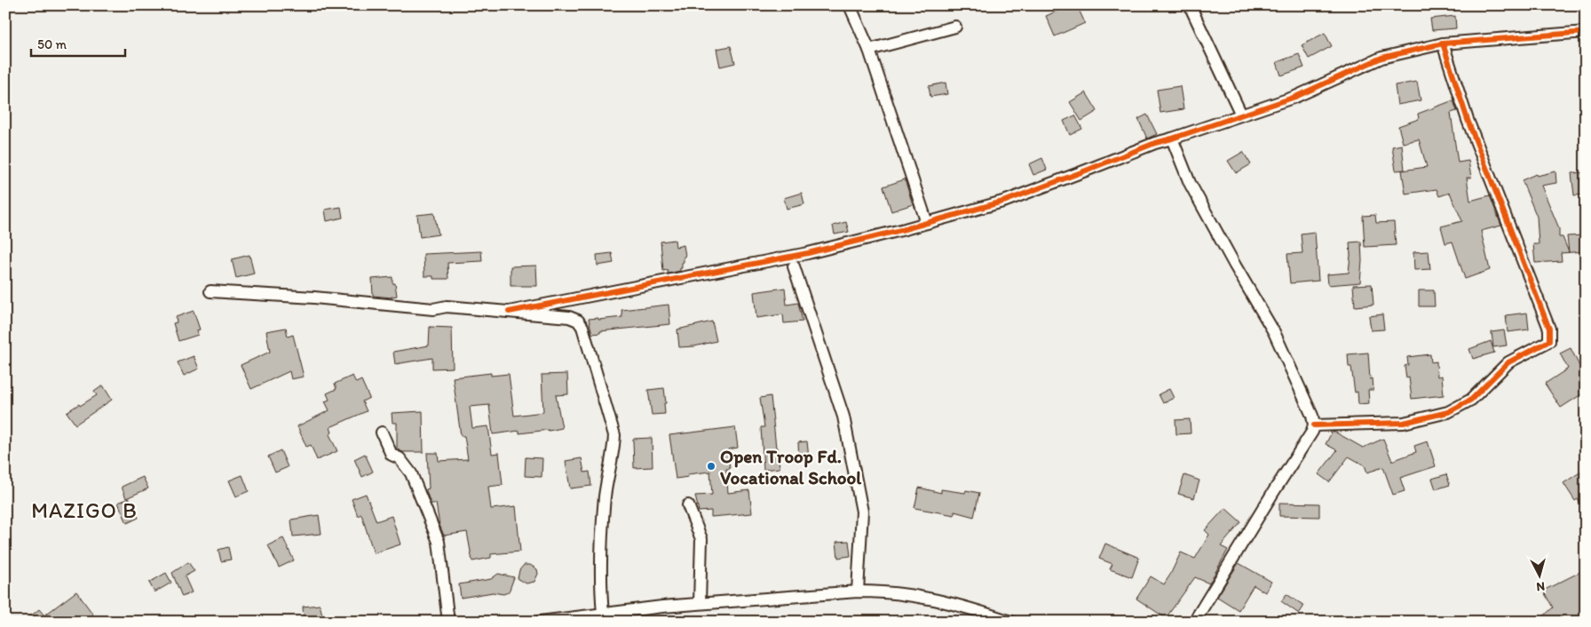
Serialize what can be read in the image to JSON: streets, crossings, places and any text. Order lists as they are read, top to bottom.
{
  "districts": ["MAZIGO B"],
  "places": ["Open Troop Fd. Vocational School"],
  "scale_bar": "50 m",
  "north": "bottom"
}
